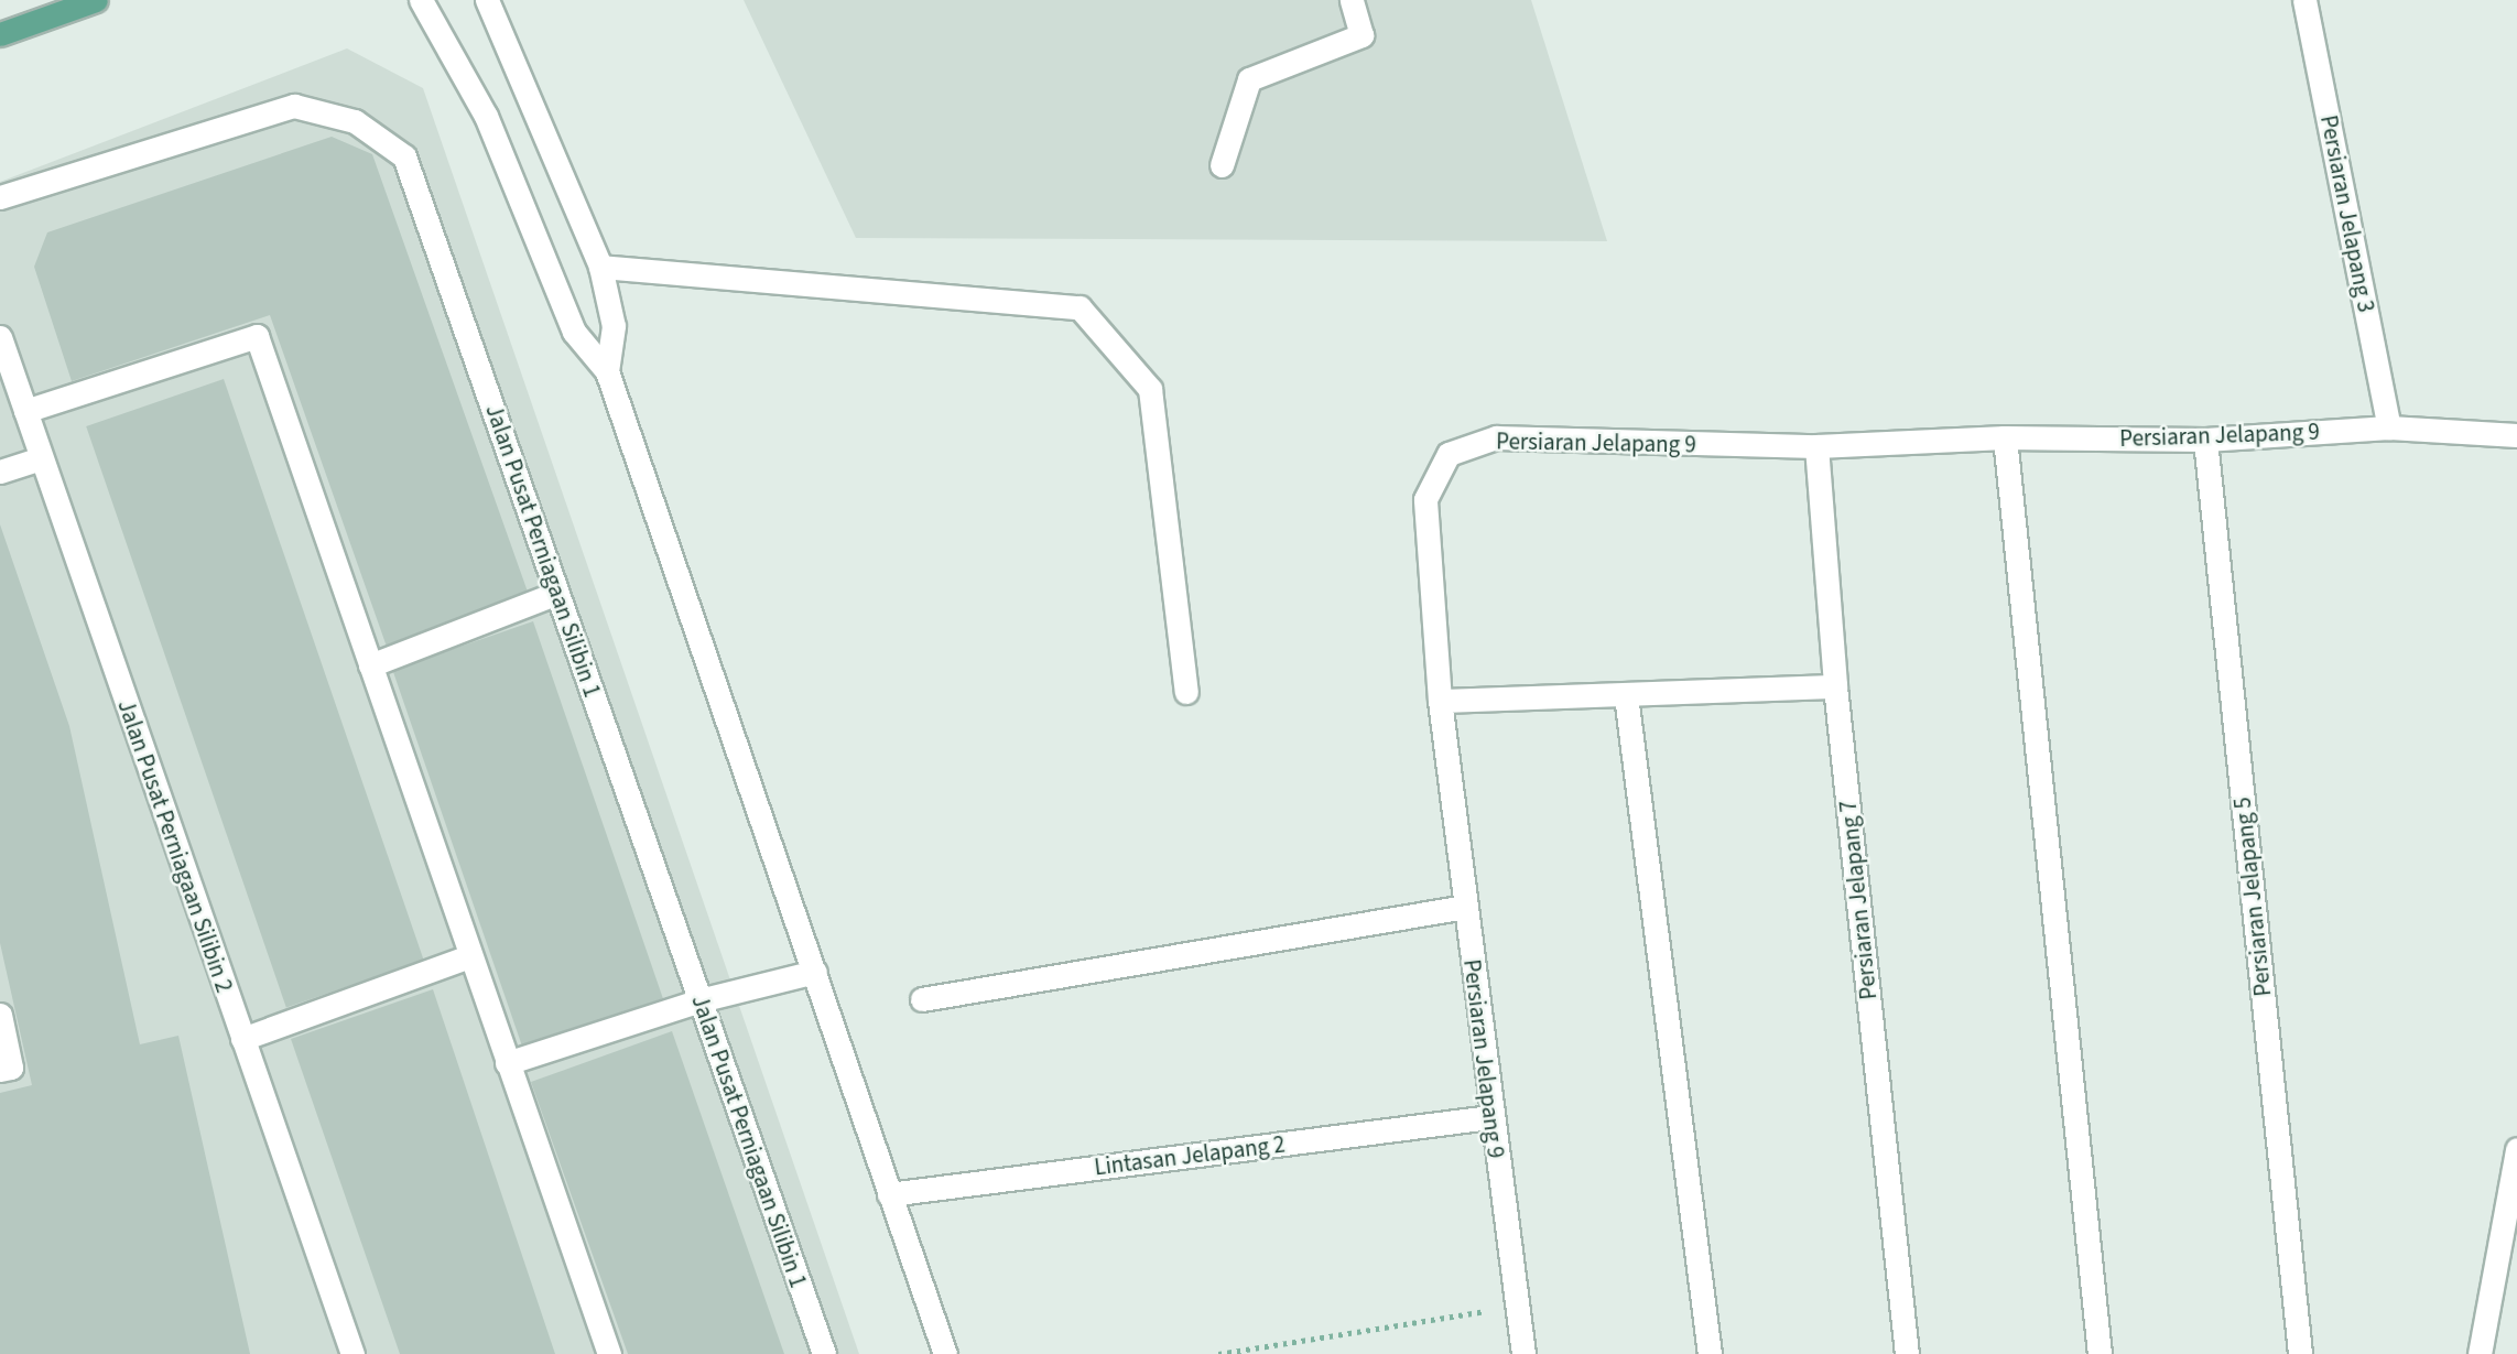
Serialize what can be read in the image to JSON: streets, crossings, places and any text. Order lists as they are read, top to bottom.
{
  "streets": {
    "street": [
      "Persiaran Jelapang 3",
      "Persiaran Jelapang 9",
      "Jalan Pusat Perniagaan Silibin 1",
      "Jalan Pusat Perniagaan Silibin 2",
      "Persiaran Jelapang 5",
      "Persiaran Jelapang 7",
      "Lintasan Jelapang 2"
    ]
  },
  "crossings": [
    ["Persiaran Jelapang 3", "Persiaran Jelapang 9"],
    ["Persiaran Jelapang 9", "Persiaran Jelapang 5"],
    ["Persiaran Jelapang 9", "Persiaran Jelapang 7"],
    ["Persiaran Jelapang 9", "Lintasan Jelapang 2"]
  ]
}
